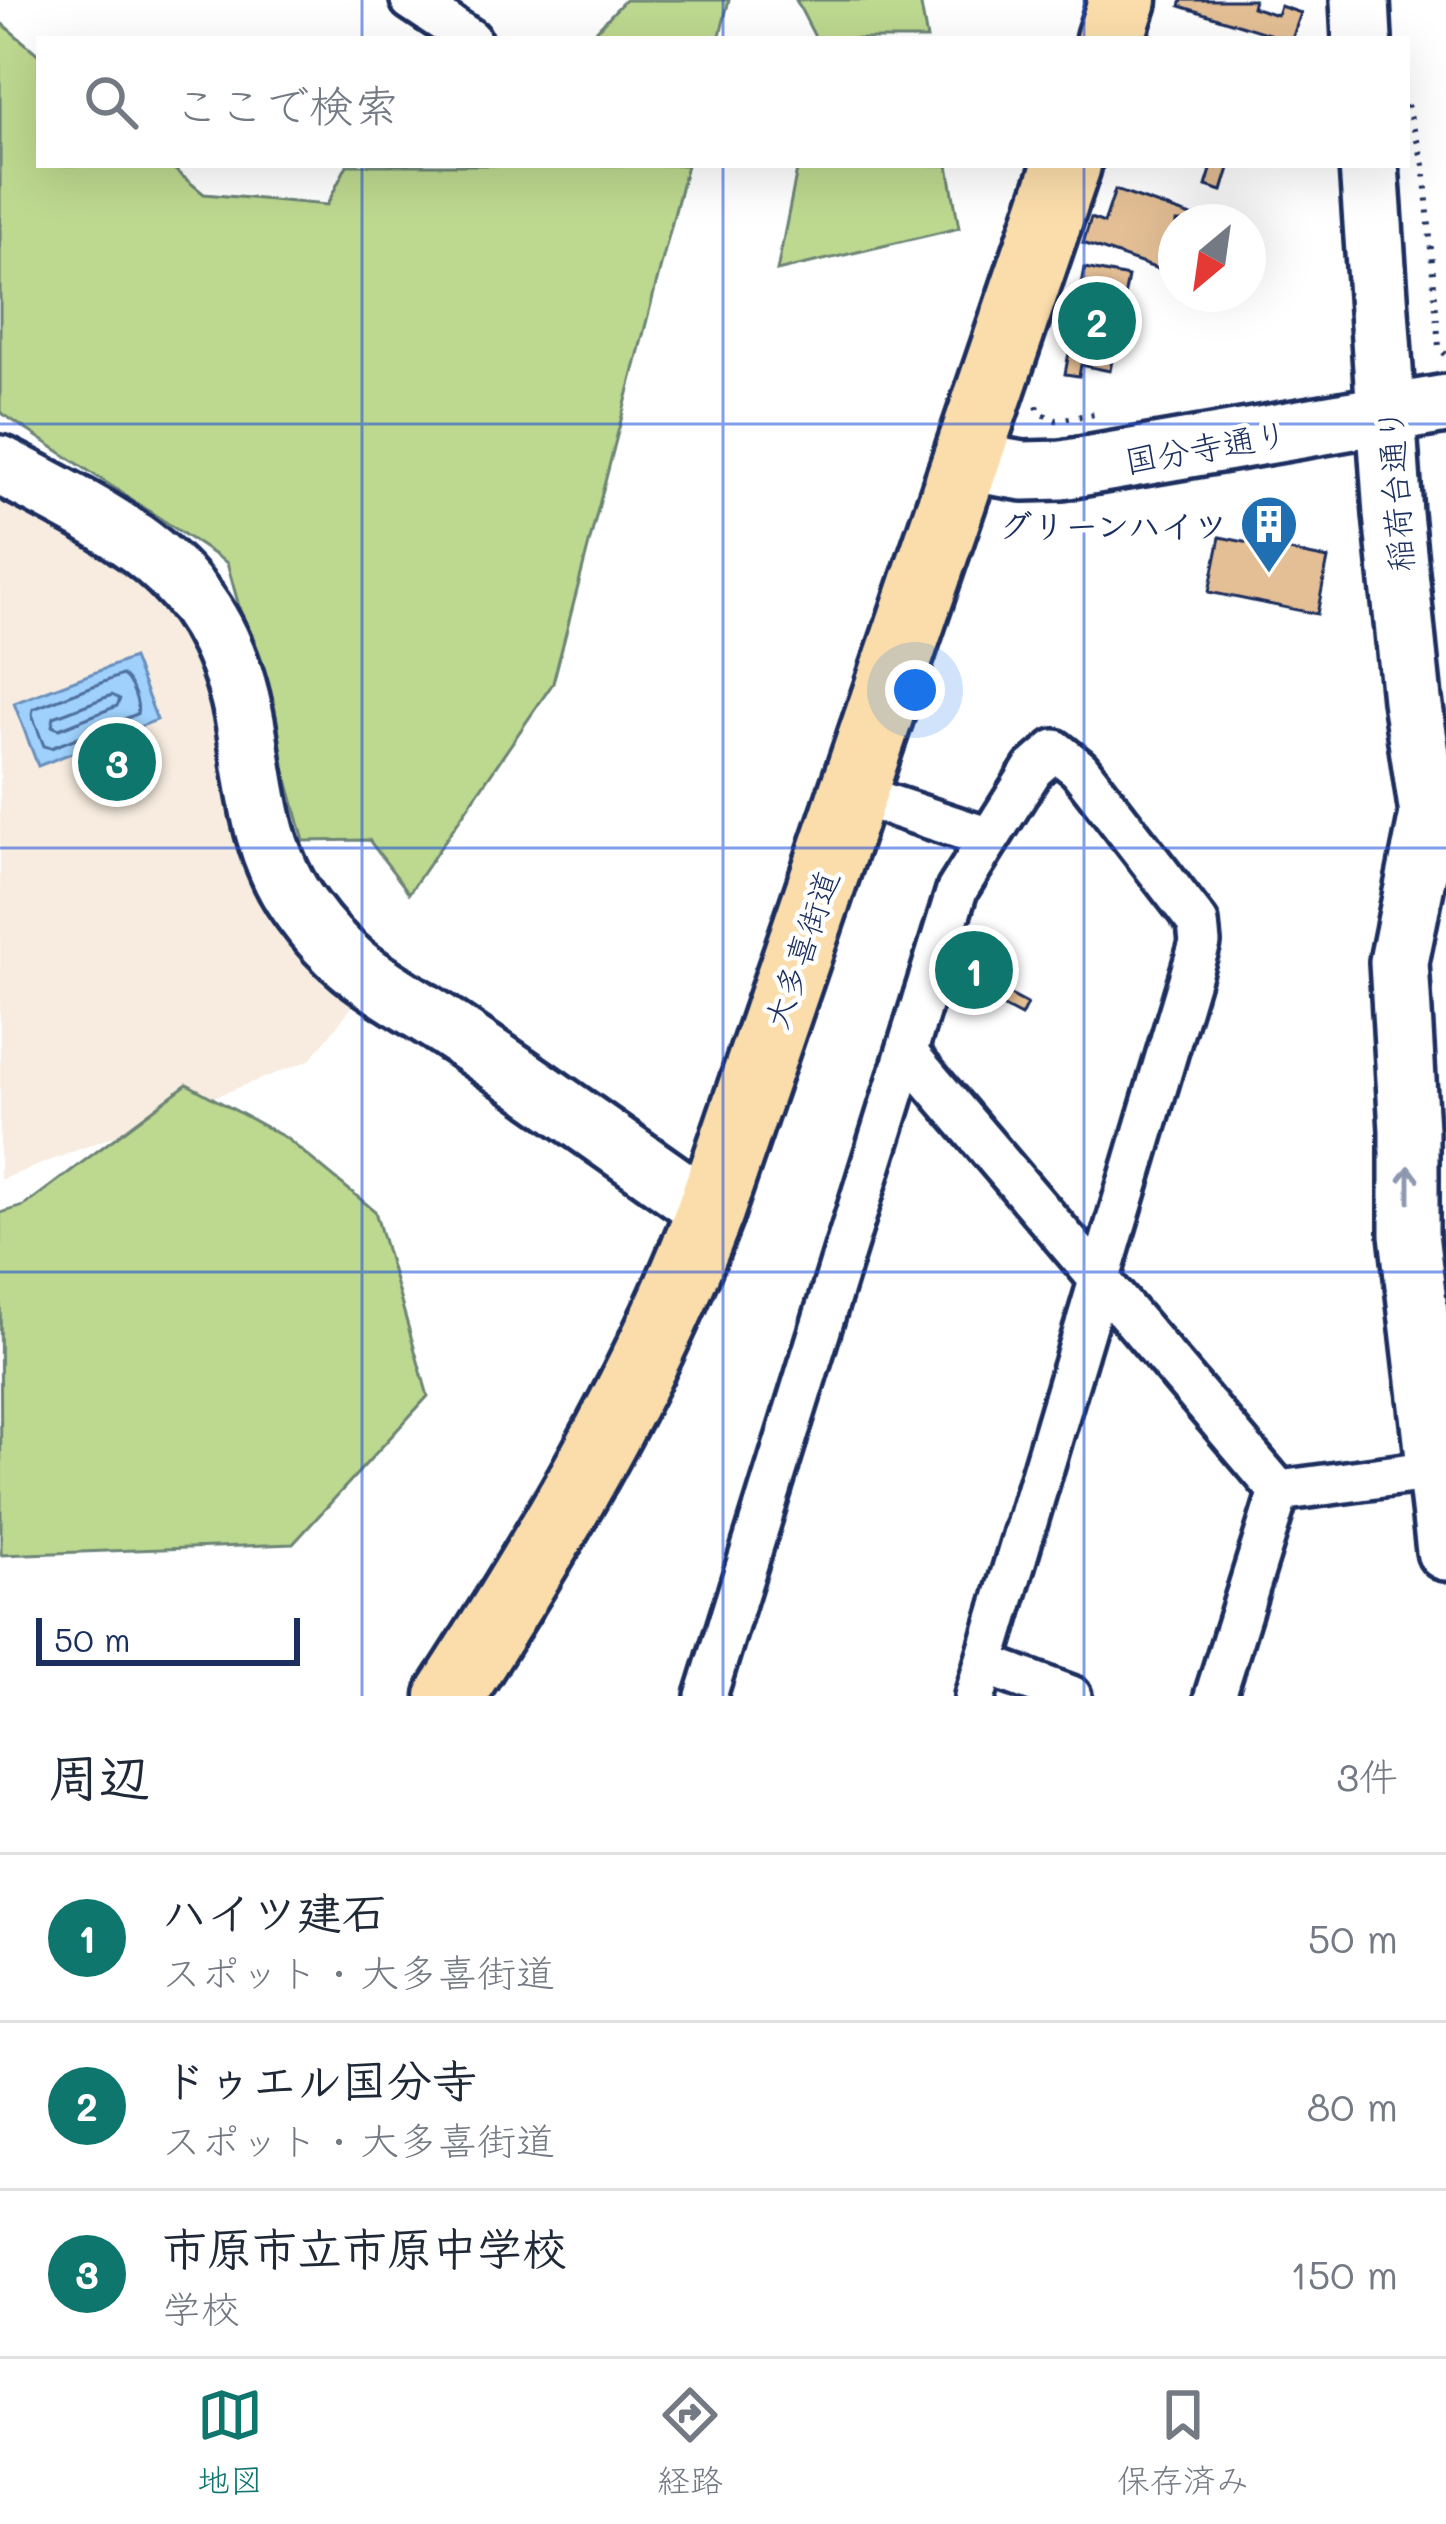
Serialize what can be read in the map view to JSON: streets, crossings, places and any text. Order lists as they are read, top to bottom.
{
  "streets": {
    "highway": ["大多喜街道"],
    "street": ["国分寺通り", "稲荷台通り"]
  },
  "crossings": [
    ["国分寺通り", "稲荷台通り"],
    ["国分寺通り", "大多喜街道"]
  ],
  "places": {
    "building": ["グリーンハイツ"]
  },
  "scale_bar": "50 m",
  "north": "bottom left",
  "page": {
    "search": "ここで検索",
    "pins": ["2", "3", "1"],
    "scale": "50 m",
    "heading": ["周辺", "3件"],
    "list": [
      {
        "mark": "1",
        "name": "ハイツ建石",
        "note": "スポット · 大多喜街道",
        "value": "50 m"
      },
      {
        "mark": "2",
        "name": "ドゥエル国分寺",
        "note": "スポット · 大多喜街道",
        "value": "80 m"
      },
      {
        "mark": "3",
        "name": "市原市立市原中学校",
        "note": "学校",
        "value": "150 m"
      }
    ],
    "nav": ["地図", "経路", "保存済み"]
  }
}
